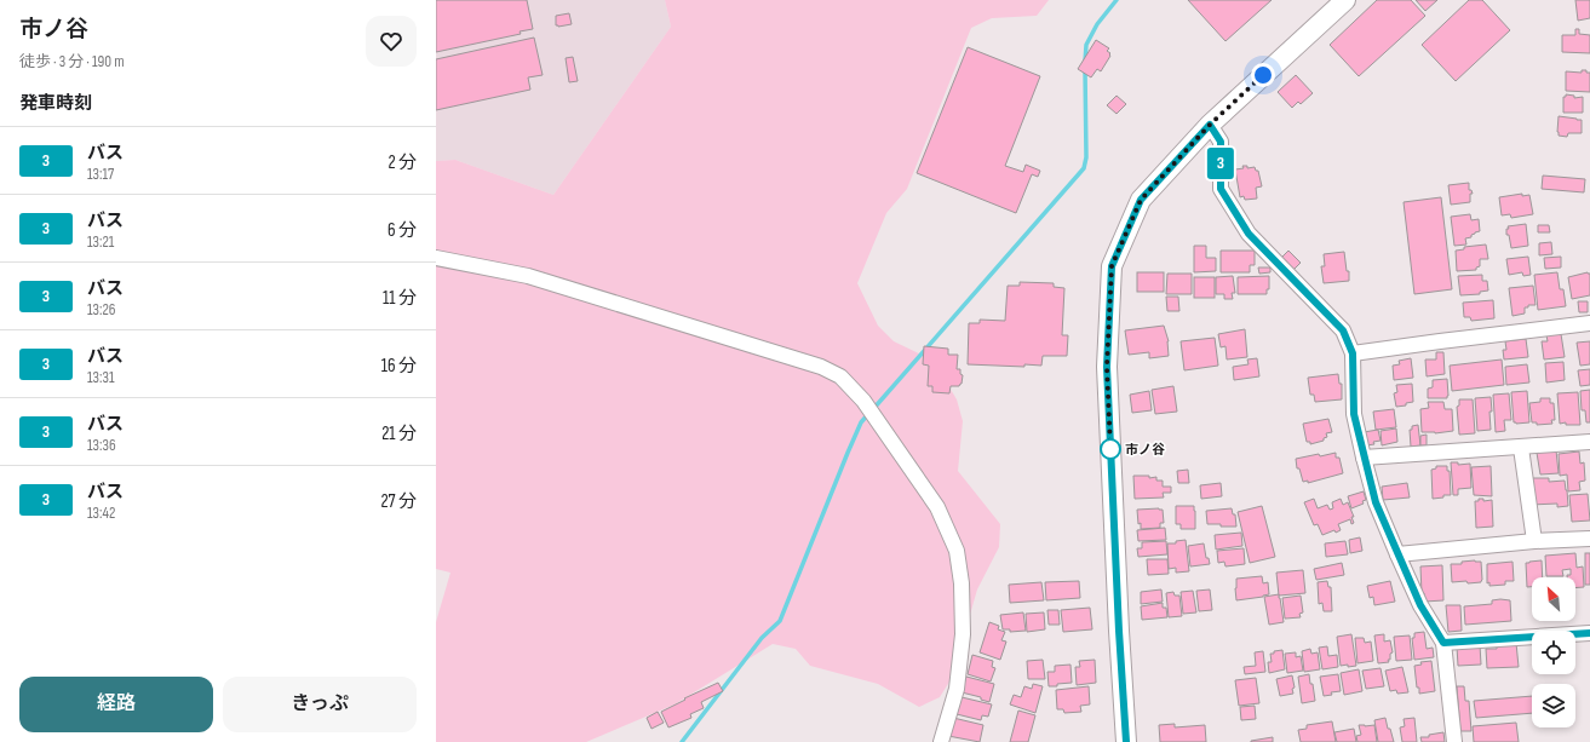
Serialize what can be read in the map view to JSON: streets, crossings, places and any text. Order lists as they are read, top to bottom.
{
  "places": ["市ノ谷"],
  "lines": ["bus line 3"],
  "north": "top left",
  "page": {
    "heading": [
      ["市ノ谷", "徒歩 · 3 分 · 190 m"],
      "発車時刻"
    ],
    "on_map": "3",
    "list": [
      {
        "mark": "3",
        "name": "バス",
        "note": "13:17",
        "value": "2 分"
      },
      {
        "mark": "3",
        "name": "バス",
        "note": "13:21",
        "value": "6 分"
      },
      {
        "mark": "3",
        "name": "バス",
        "note": "13:26",
        "value": "11 分"
      },
      {
        "mark": "3",
        "name": "バス",
        "note": "13:31",
        "value": "16 分"
      },
      {
        "mark": "3",
        "name": "バス",
        "note": "13:36",
        "value": "21 分"
      },
      {
        "mark": "3",
        "name": "バス",
        "note": "13:42",
        "value": "27 分"
      }
    ],
    "buttons": ["経路", "きっぷ"]
  }
}
